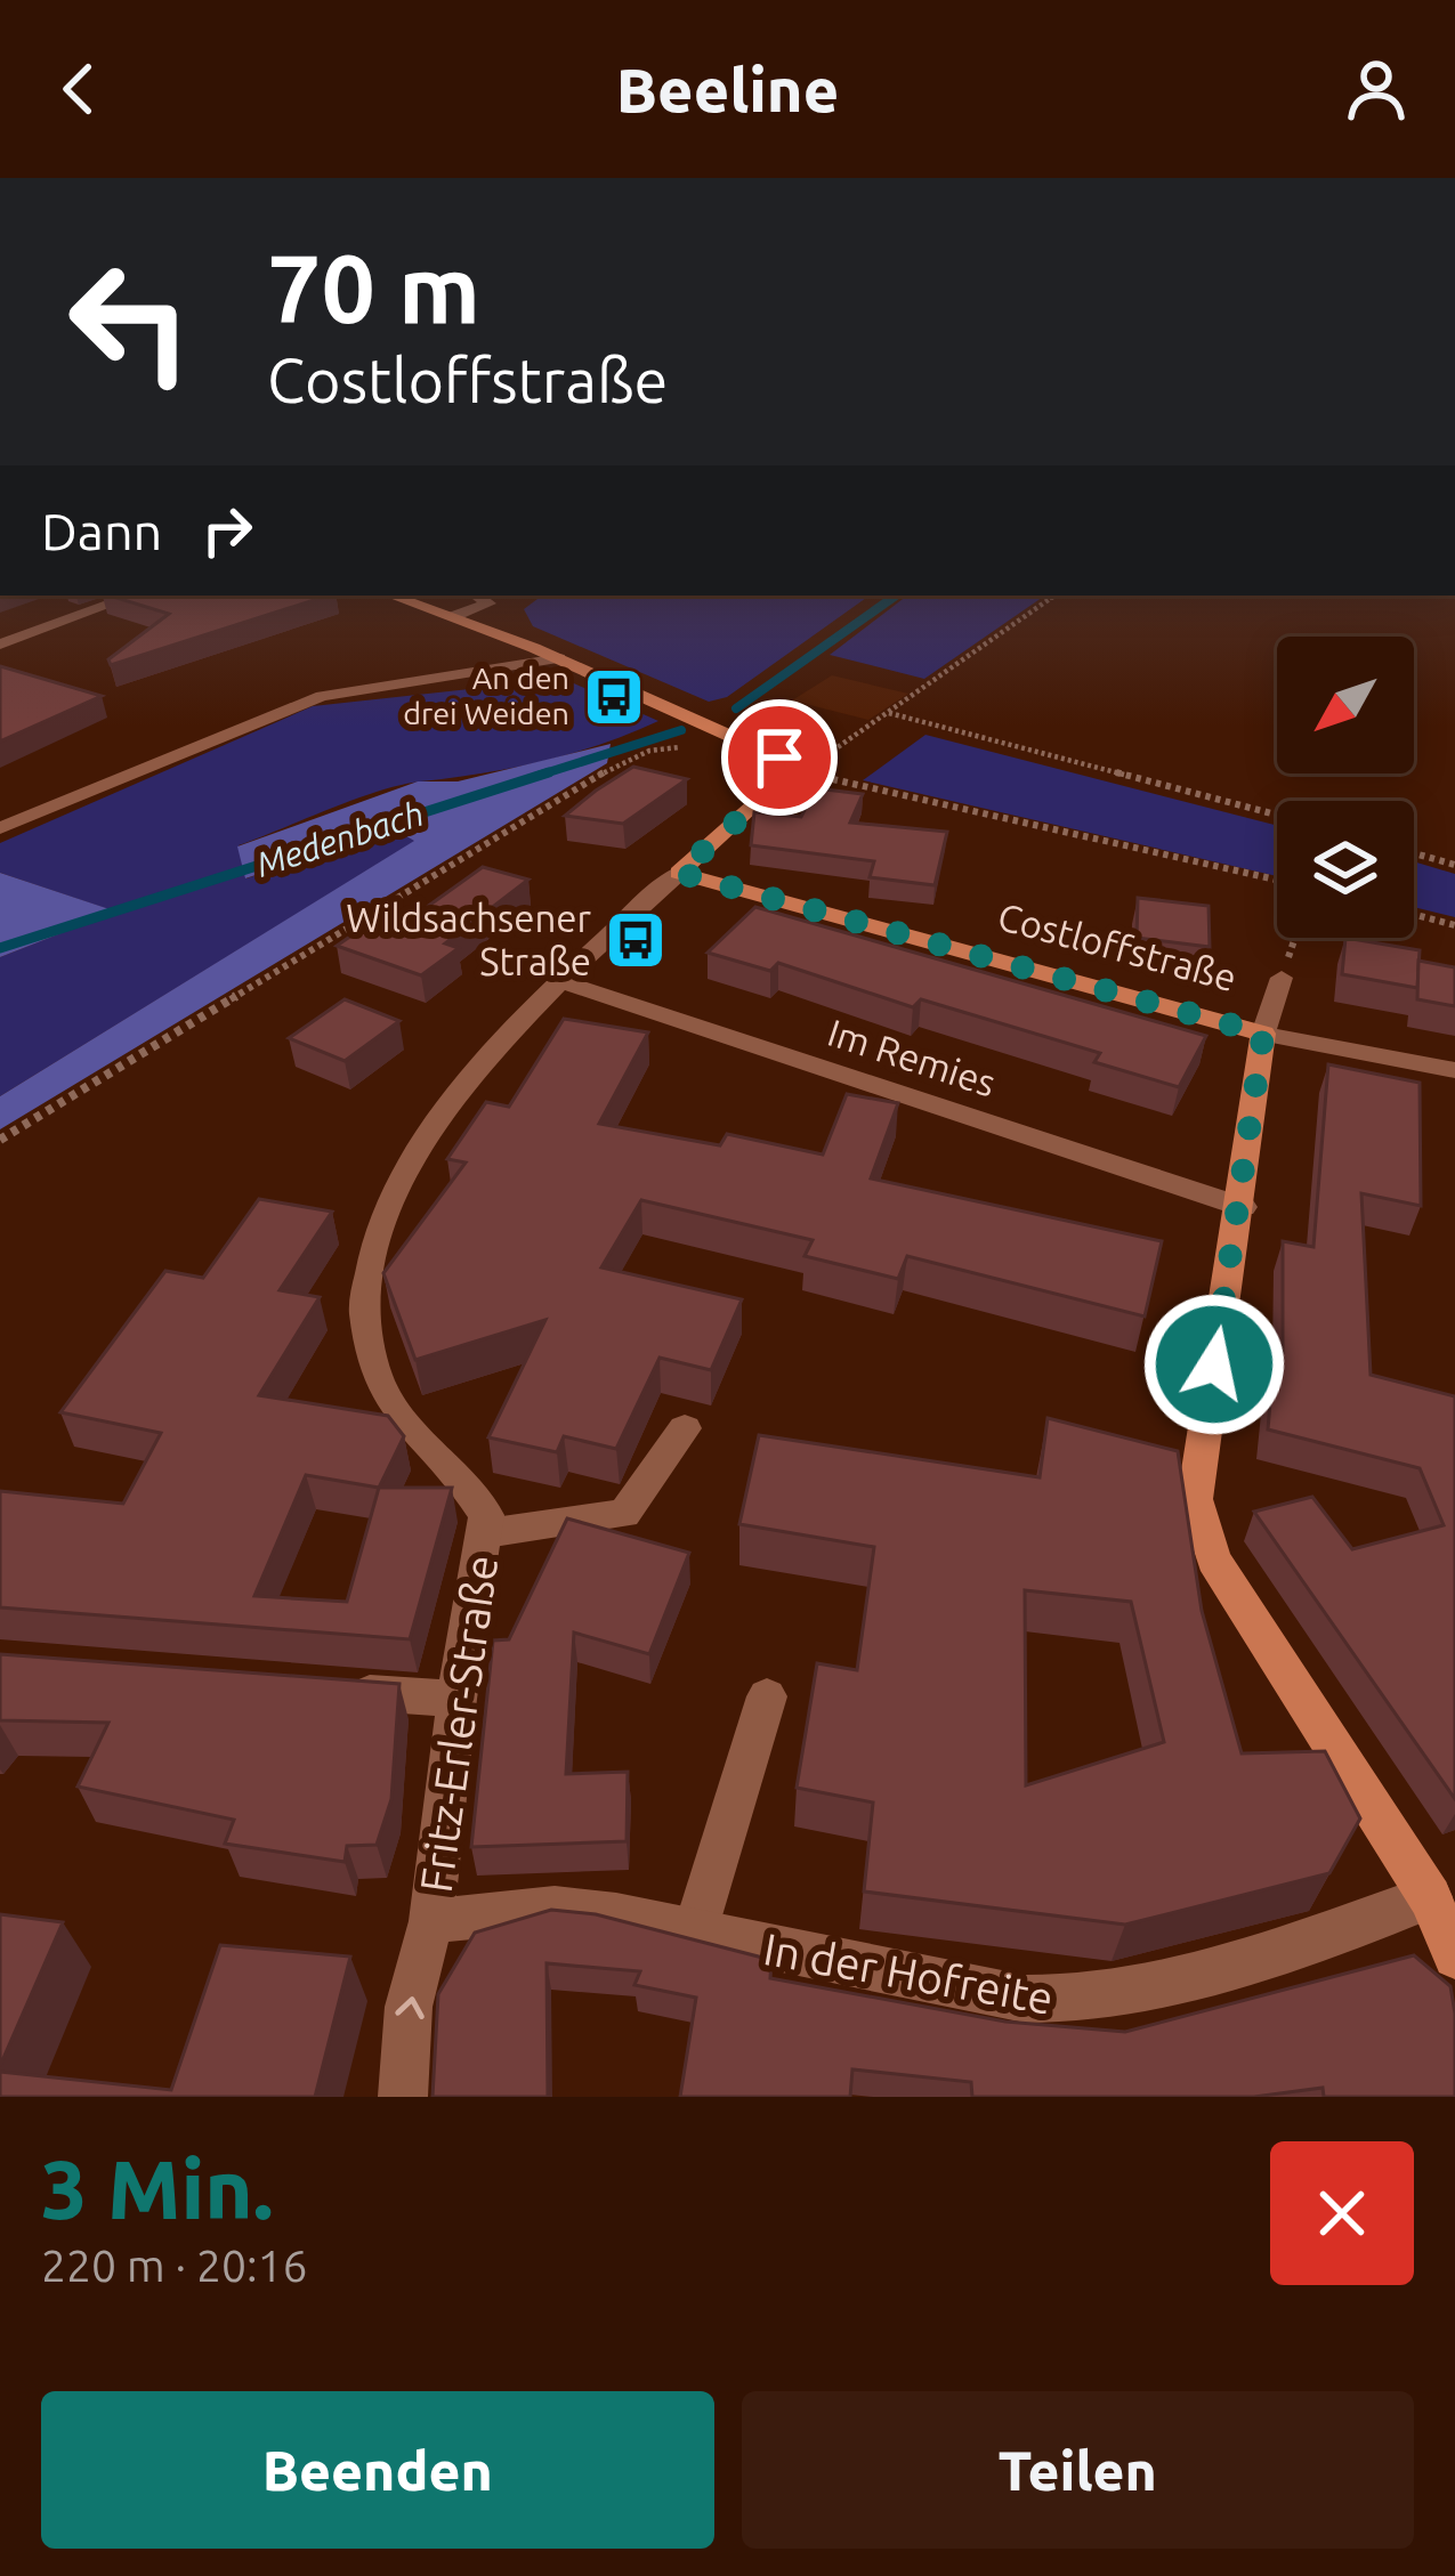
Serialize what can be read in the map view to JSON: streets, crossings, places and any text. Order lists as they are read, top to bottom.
{
  "streets": {
    "main road": ["Costloffstraße"],
    "street": ["Im Remies", "Fritz-Erler-Straße", "In der Hofreite"]
  },
  "crossings": [
    ["Costloffstraße", "Im Remies"],
    ["Costloffstraße", "In der Hofreite"],
    ["Im Remies", "Fritz-Erler-Straße"],
    ["Fritz-Erler-Straße", "In der Hofreite"]
  ],
  "water": ["Medenbach"],
  "places": {
    "bus stop": ["An den drei Weiden", "Wildsachsener Straße"]
  },
  "north": "bottom left",
  "page": {
    "header": "Beeline",
    "turn": ["70 m", "Costloffstraße"],
    "then": "Dann",
    "heading": ["3 Min.", "220 m · 20:16"],
    "buttons": ["Beenden", "Teilen"]
  }
}
